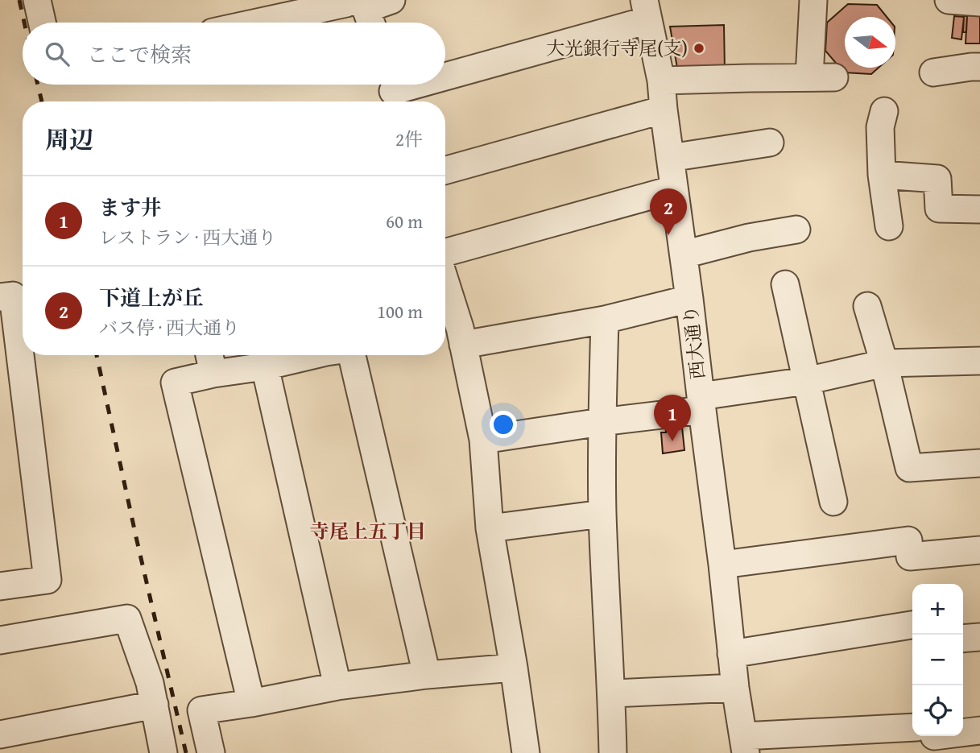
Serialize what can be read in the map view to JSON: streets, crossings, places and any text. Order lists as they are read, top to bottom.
{
  "streets": {
    "street": ["西大通り"]
  },
  "districts": ["寺尾上五丁目"],
  "places": ["大光銀行寺尾(支)"],
  "north": "right",
  "page": {
    "search": "ここで検索",
    "heading": ["周辺", "2件"],
    "list": [
      {
        "mark": "1",
        "name": "ます井",
        "note": "レストラン · 西大通り",
        "value": "60 m"
      },
      {
        "mark": "2",
        "name": "下道上が丘",
        "note": "バス停 · 西大通り",
        "value": "100 m"
      }
    ],
    "pins": ["2", "1"],
    "map_buttons": ["+", "−"]
  }
}
